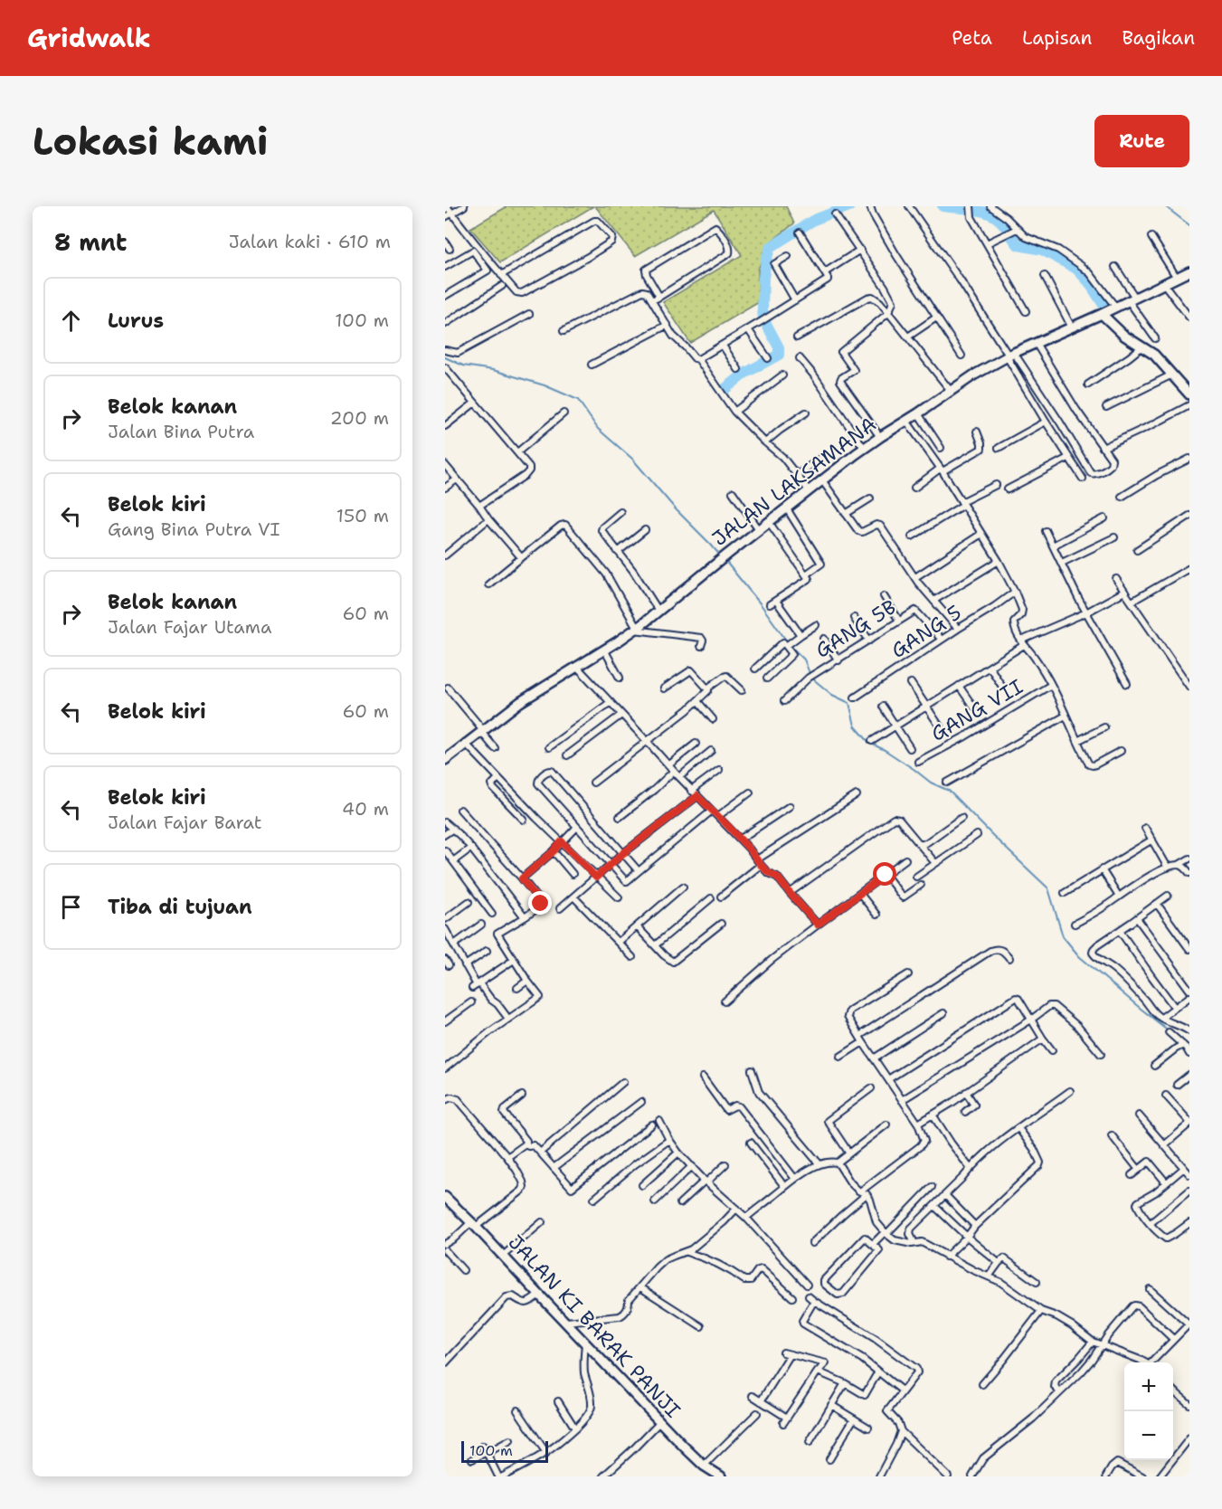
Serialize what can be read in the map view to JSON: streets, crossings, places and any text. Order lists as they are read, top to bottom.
{
  "streets": {
    "main road": ["JALAN LAKSAMANA", "JALAN KI BARAK PANJI"],
    "street": ["GANG 5B", "GANG 5", "GANG VII"]
  },
  "crossings": [
    ["GANG 5B", "GANG 5"]
  ],
  "scale_bar": "100 m",
  "page": {
    "header": "Gridwalk",
    "nav": ["Peta", "Lapisan", "Bagikan"],
    "buttons": "Rute",
    "title": "Lokasi kami",
    "heading": ["8 mnt", "Jalan kaki · 610 m"],
    "list": [
      ["Lurus", "100 m"],
      ["Belok kanan", "Jalan Bina Putra", "200 m"],
      ["Belok kiri", "Gang Bina Putra VI", "150 m"],
      ["Belok kanan", "Jalan Fajar Utama", "60 m"],
      ["Belok kiri", "60 m"],
      ["Belok kiri", "Jalan Fajar Barat", "40 m"],
      "Tiba di tujuan"
    ],
    "map_buttons": ["+", "−"],
    "scale": "100 m"
  }
}
